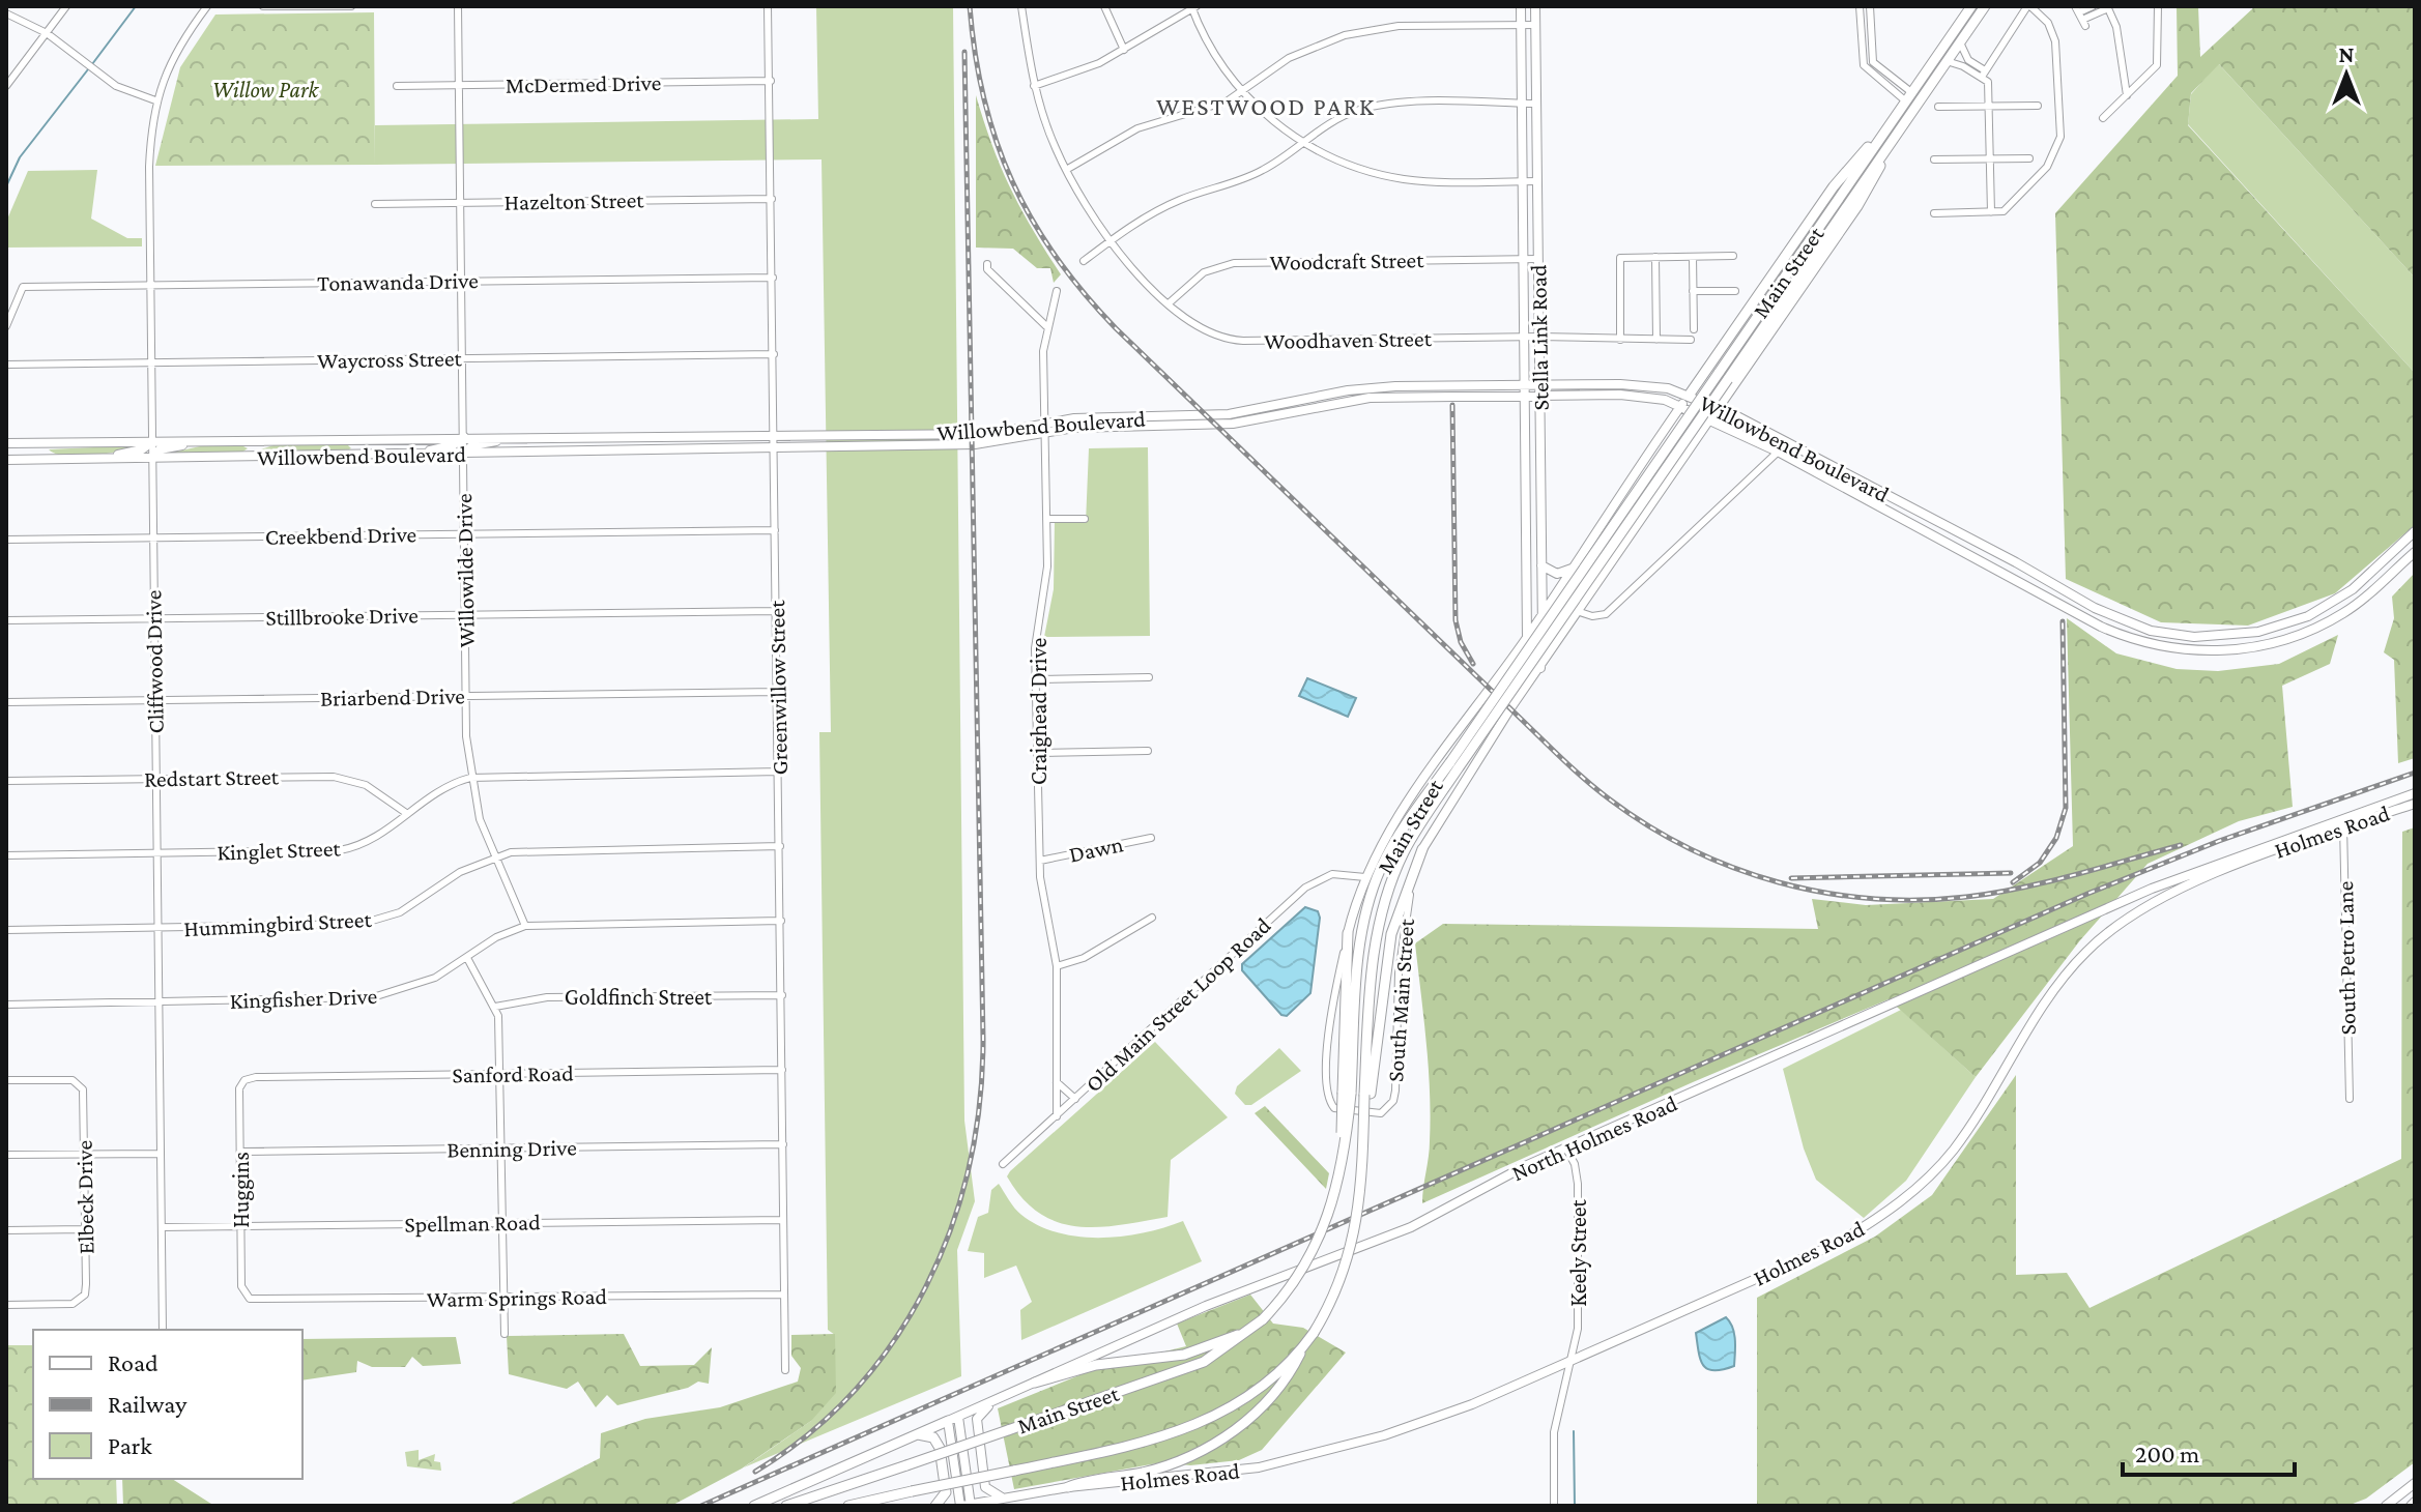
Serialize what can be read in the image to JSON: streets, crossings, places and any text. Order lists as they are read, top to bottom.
{
  "streets": {
    "highway": ["Main Street"],
    "main road": [
      "Stella Link Road",
      "Willowbend Boulevard",
      "Holmes Road",
      "South Main Street",
      "North Holmes Road"
    ],
    "street": [
      "McDermed Drive",
      "Hazelton Street",
      "Woodcraft Street",
      "Tonawanda Drive",
      "Woodhaven Street",
      "Waycross Street",
      "Creekbend Drive",
      "Willowilde Drive",
      "Stillbrooke Drive",
      "Cliffwood Drive",
      "Greenwillow Street",
      "Briarbend Drive",
      "Craighead Drive",
      "Redstart Street",
      "Dawn",
      "Kinglet Street",
      "Hummingbird Street",
      "South Petro Lane",
      "Goldfinch Street",
      "Kingfisher Drive",
      "Old Main Street Loop Road",
      "Sanford Road",
      "Benning Drive",
      "Huggins",
      "Elbeck Drive",
      "Spellman Road",
      "Keely Street",
      "Warm Springs Road"
    ]
  },
  "crossings": [
    ["McDermed Drive", "Willowilde Drive"],
    ["McDermed Drive", "Greenwillow Street"],
    ["Hazelton Street", "Willowilde Drive"],
    ["Hazelton Street", "Greenwillow Street"],
    ["Woodcraft Street", "Stella Link Road"],
    ["Woodcraft Street", "Woodhaven Street"],
    ["Tonawanda Drive", "Willowilde Drive"],
    ["Tonawanda Drive", "Cliffwood Drive"],
    ["Tonawanda Drive", "Greenwillow Street"],
    ["Stella Link Road", "Woodhaven Street"],
    ["Stella Link Road", "Willowbend Boulevard"],
    ["Stella Link Road", "South Main Street"],
    ["Waycross Street", "Willowilde Drive"],
    ["Waycross Street", "Cliffwood Drive"],
    ["Waycross Street", "Greenwillow Street"],
    ["Willowbend Boulevard", "Willowilde Drive"],
    ["Willowbend Boulevard", "Cliffwood Drive"],
    ["Willowbend Boulevard", "Greenwillow Street"],
    ["Willowbend Boulevard", "Craighead Drive"],
    ["Willowbend Boulevard", "South Main Street"],
    ["Creekbend Drive", "Willowilde Drive"],
    ["Creekbend Drive", "Cliffwood Drive"],
    ["Creekbend Drive", "Greenwillow Street"],
    ["Willowilde Drive", "Stillbrooke Drive"],
    ["Willowilde Drive", "Briarbend Drive"],
    ["Willowilde Drive", "Kinglet Street"],
    ["Willowilde Drive", "Hummingbird Street"],
    ["Willowilde Drive", "Kingfisher Drive"],
    ["Stillbrooke Drive", "Cliffwood Drive"],
    ["Stillbrooke Drive", "Greenwillow Street"],
    ["Cliffwood Drive", "Briarbend Drive"],
    ["Cliffwood Drive", "Redstart Street"],
    ["Cliffwood Drive", "Kinglet Street"],
    ["Cliffwood Drive", "Hummingbird Street"],
    ["Cliffwood Drive", "Kingfisher Drive"],
    ["Cliffwood Drive", "Spellman Road"],
    ["Greenwillow Street", "Briarbend Drive"],
    ["Greenwillow Street", "Kinglet Street"],
    ["Greenwillow Street", "Hummingbird Street"],
    ["Greenwillow Street", "Goldfinch Street"],
    ["Greenwillow Street", "Kingfisher Drive"],
    ["Greenwillow Street", "Sanford Road"],
    ["Greenwillow Street", "Benning Drive"],
    ["Greenwillow Street", "Spellman Road"],
    ["Greenwillow Street", "Warm Springs Road"],
    ["Craighead Drive", "Dawn"],
    ["Craighead Drive", "Old Main Street Loop Road"],
    ["Redstart Street", "Kinglet Street"],
    ["Holmes Road", "South Petro Lane"],
    ["Holmes Road", "North Holmes Road"],
    ["Holmes Road", "Keely Street"],
    ["South Main Street", "Old Main Street Loop Road"],
    ["Sanford Road", "Huggins"],
    ["North Holmes Road", "Keely Street"],
    ["Benning Drive", "Huggins"],
    ["Huggins", "Spellman Road"],
    ["Huggins", "Warm Springs Road"]
  ],
  "districts": ["WESTWOOD PARK"],
  "parks": ["Willow Park"],
  "legend": ["Road", "Railway", "Park"],
  "scale_bar": "200 m",
  "north": "top"
}
